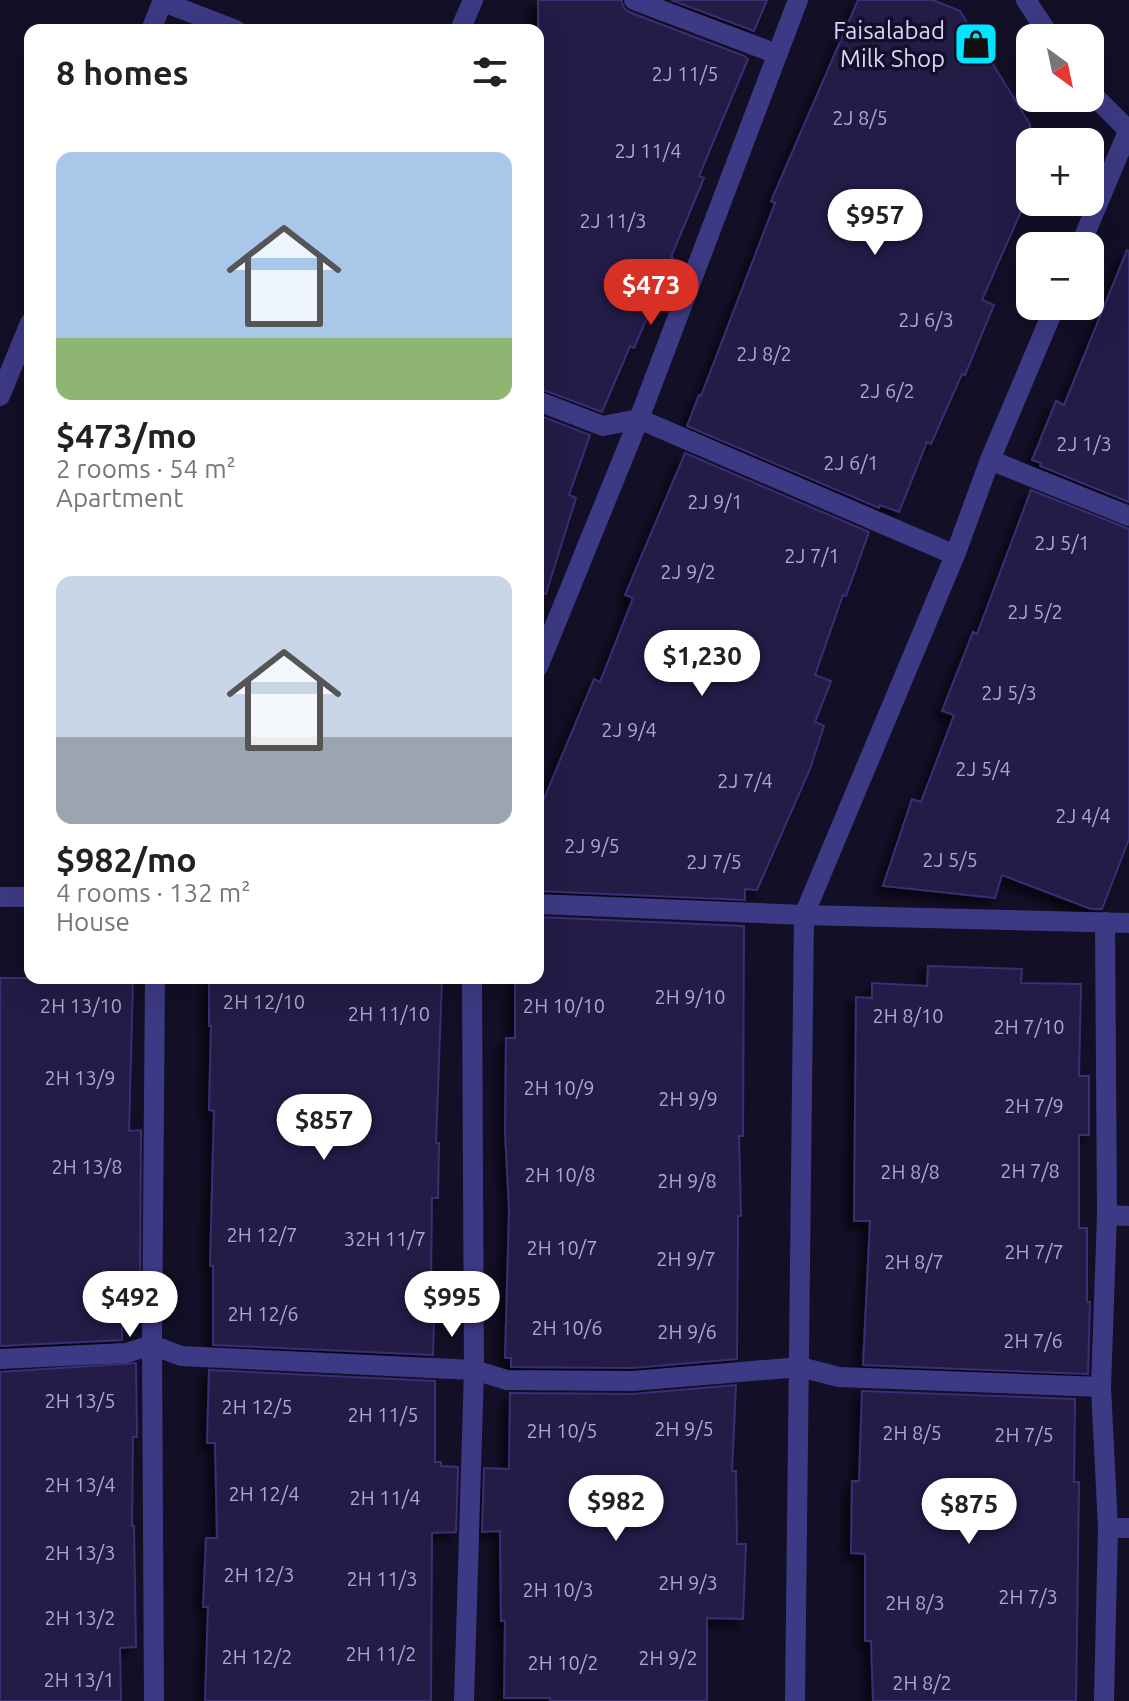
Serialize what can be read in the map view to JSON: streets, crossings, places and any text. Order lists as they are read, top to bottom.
{
  "places": {
    "shop": ["Faisalabad Milk Shop"]
  },
  "house_numbers": [
    "2J 11/5",
    "2J 8/5",
    "2J 11/4",
    "2J 11/3",
    "2J 6/3",
    "2J 8/2",
    "2J 6/2",
    "2J 1/3",
    "2J 6/1",
    "2J 9/1",
    "2J 5/1",
    "2J 7/1",
    "2J 9/2",
    "2J 5/2",
    "2J 5/3",
    "2J 9/4",
    "2J 5/4",
    "2J 7/4",
    "2J 4/4",
    "2J 9/5",
    "2J 5/5",
    "2J 7/5",
    "2H 9/10",
    "2H 12/10",
    "2H 13/10",
    "2H 10/10",
    "2H 11/10",
    "2H 8/10",
    "2H 7/10",
    "2H 13/9",
    "2H 10/9",
    "2H 9/9",
    "2H 7/9",
    "2H 13/8",
    "2H 7/8",
    "2H 8/8",
    "2H 10/8",
    "2H 9/8",
    "2H 12/7",
    "32H 11/7",
    "2H 10/7",
    "2H 7/7",
    "2H 9/7",
    "2H 8/7",
    "2H 12/6",
    "2H 10/6",
    "2H 9/6",
    "2H 7/6",
    "2H 13/5",
    "2H 12/5",
    "2H 11/5",
    "2H 9/5",
    "2H 10/5",
    "2H 8/5",
    "2H 7/5",
    "2H 13/4",
    "2H 12/4",
    "2H 11/4",
    "2H 13/3",
    "2H 12/3",
    "2H 11/3",
    "2H 9/3",
    "2H 10/3",
    "2H 7/3",
    "2H 8/3",
    "2H 13/2",
    "2H 11/2",
    "2H 12/2",
    "2H 9/2",
    "2H 10/2",
    "2H 13/1",
    "2H 8/2"
  ],
  "north": "bottom right",
  "page": {
    "map_buttons": ["+", "−"],
    "heading": "8 homes",
    "list": [
      {
        "name": "$473/mo",
        "note": "2 rooms · 54 m² · Apartment"
      },
      {
        "name": "$982/mo",
        "note": "4 rooms · 132 m² · House"
      }
    ],
    "price": [
      "$957",
      "$473",
      "$1,230",
      "$857",
      "$492",
      "$995",
      "$982",
      "$875"
    ]
  }
}
